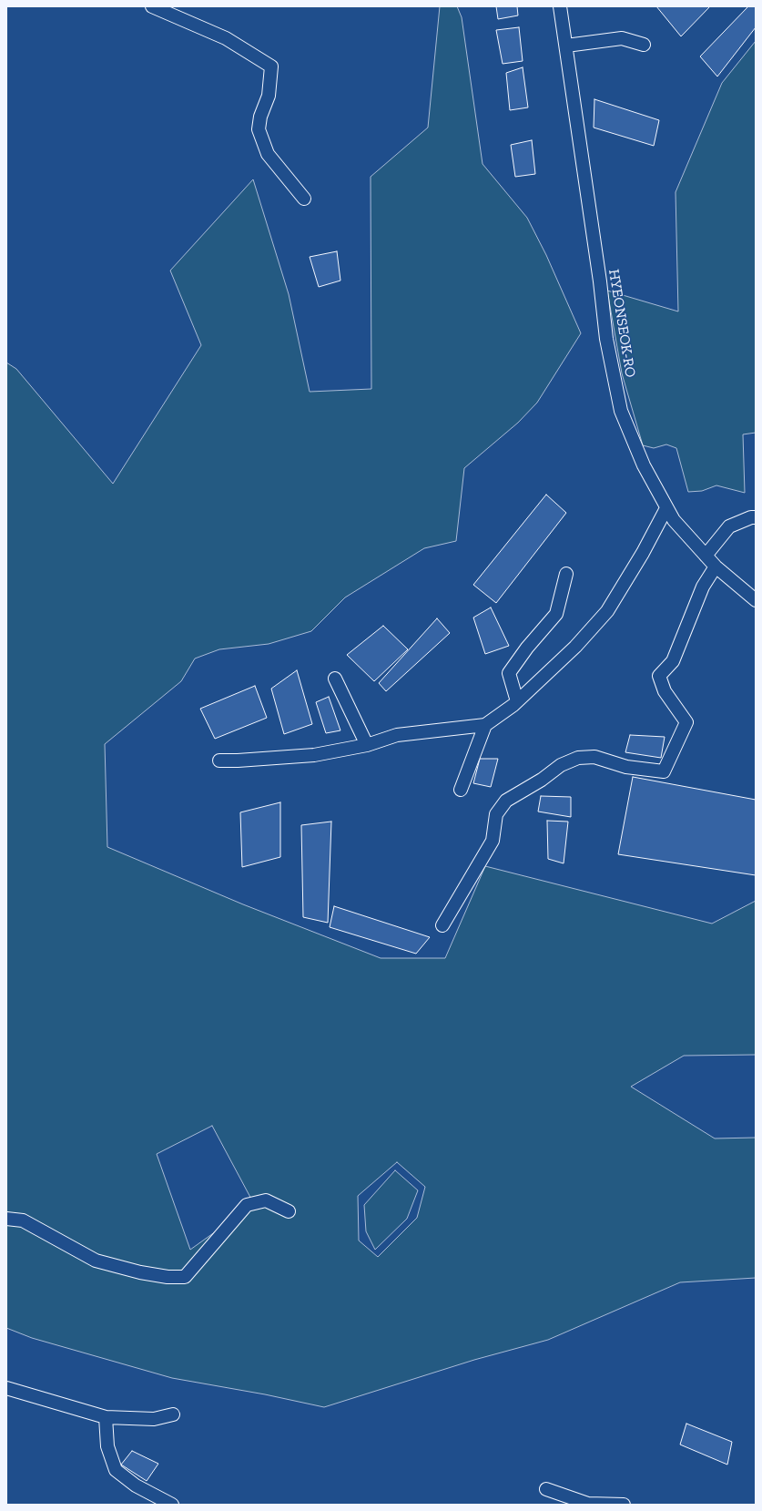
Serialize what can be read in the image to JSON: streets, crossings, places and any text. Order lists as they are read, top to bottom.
{
  "streets": {
    "street": ["HYEONSEOK-RO"]
  }
}
